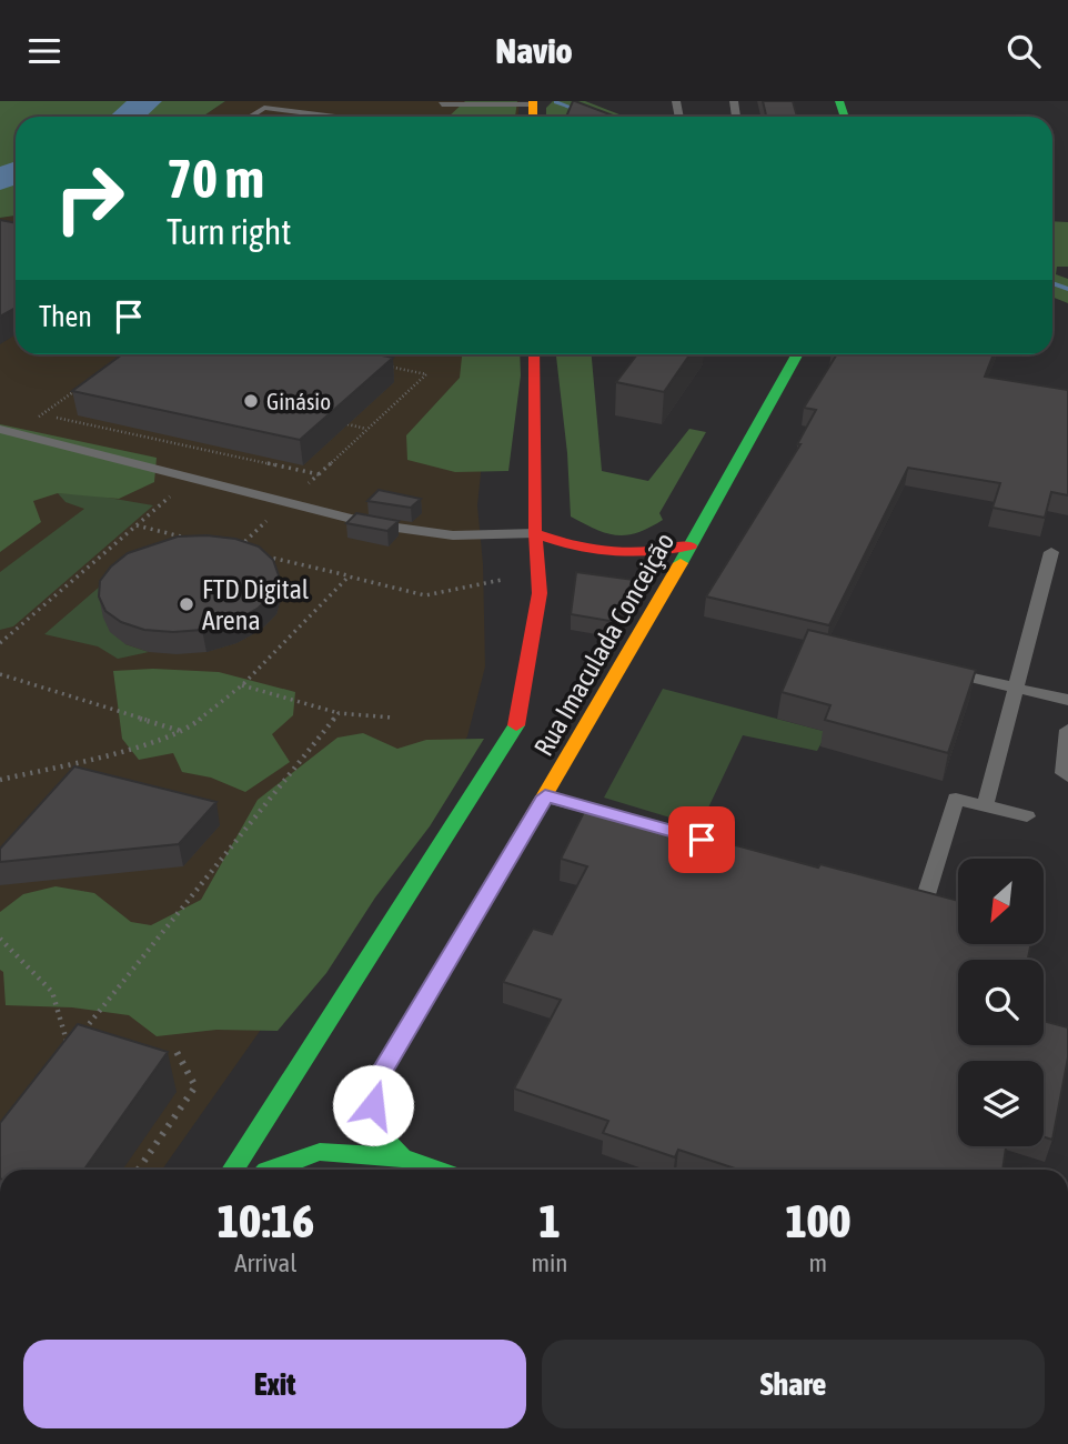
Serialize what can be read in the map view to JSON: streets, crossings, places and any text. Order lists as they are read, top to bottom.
{
  "streets": {
    "main road": ["Rua Imaculada Conceição"]
  },
  "places": ["Ginásio", "FTD Digital Arena"],
  "north": "bottom left",
  "page": {
    "header": "Navio",
    "turn": ["70 m", "Turn right"],
    "then": "Then",
    "eta": [
      "10:16",
      "Arrival",
      "1",
      "min",
      "100",
      "m"
    ],
    "buttons": ["Exit", "Share"]
  }
}
